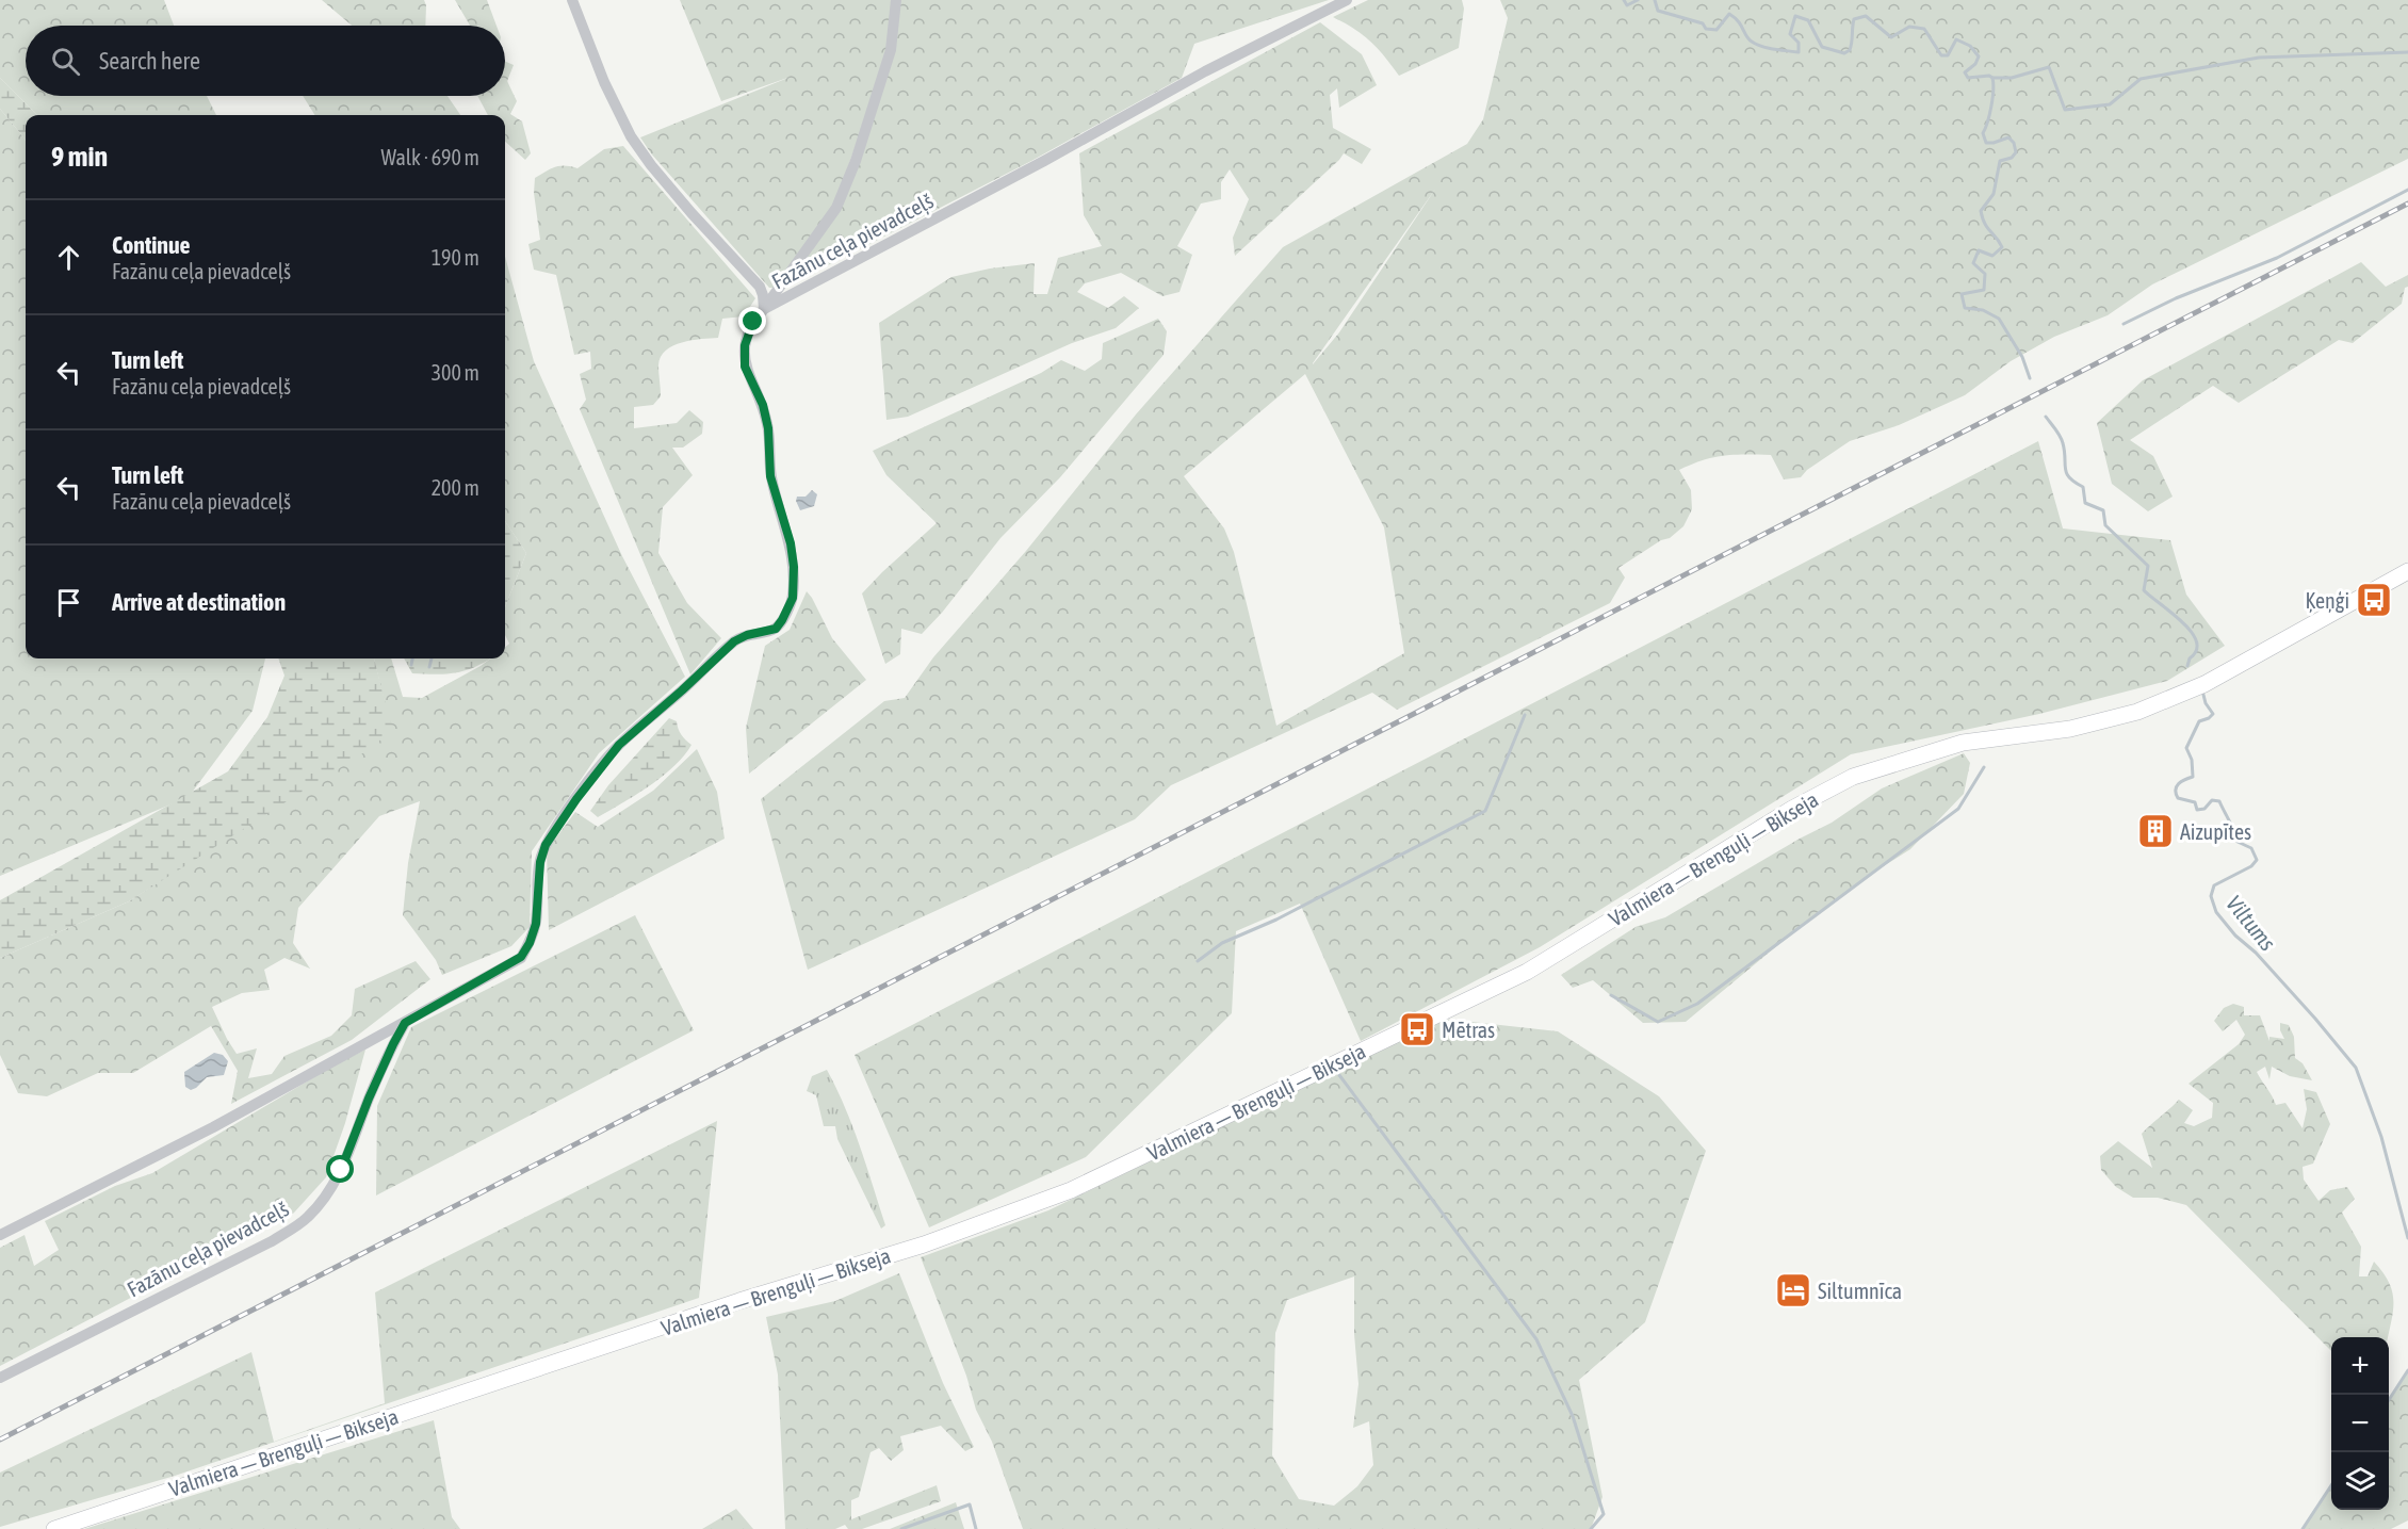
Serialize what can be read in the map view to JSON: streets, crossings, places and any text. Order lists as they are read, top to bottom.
{
  "streets": {
    "main road": ["Valmiera — Brenguļi — Bikseja"],
    "street": ["Fazānu ceļa pievadceļš"]
  },
  "water": ["Viltums"],
  "places": {
    "bus stop": ["Ķeņģi", "Mētras"],
    "building": ["Aizupītes"],
    "hotel": ["Siltumnīca"]
  },
  "page": {
    "search": "Search here",
    "heading": ["9 min", "Walk · 690 m"],
    "list": [
      ["Continue", "Fazānu ceļa pievadceļš", "190 m"],
      ["Turn left", "Fazānu ceļa pievadceļš", "300 m"],
      ["Turn left", "Fazānu ceļa pievadceļš", "200 m"],
      "Arrive at destination"
    ],
    "map_buttons": ["+", "−"]
  }
}
